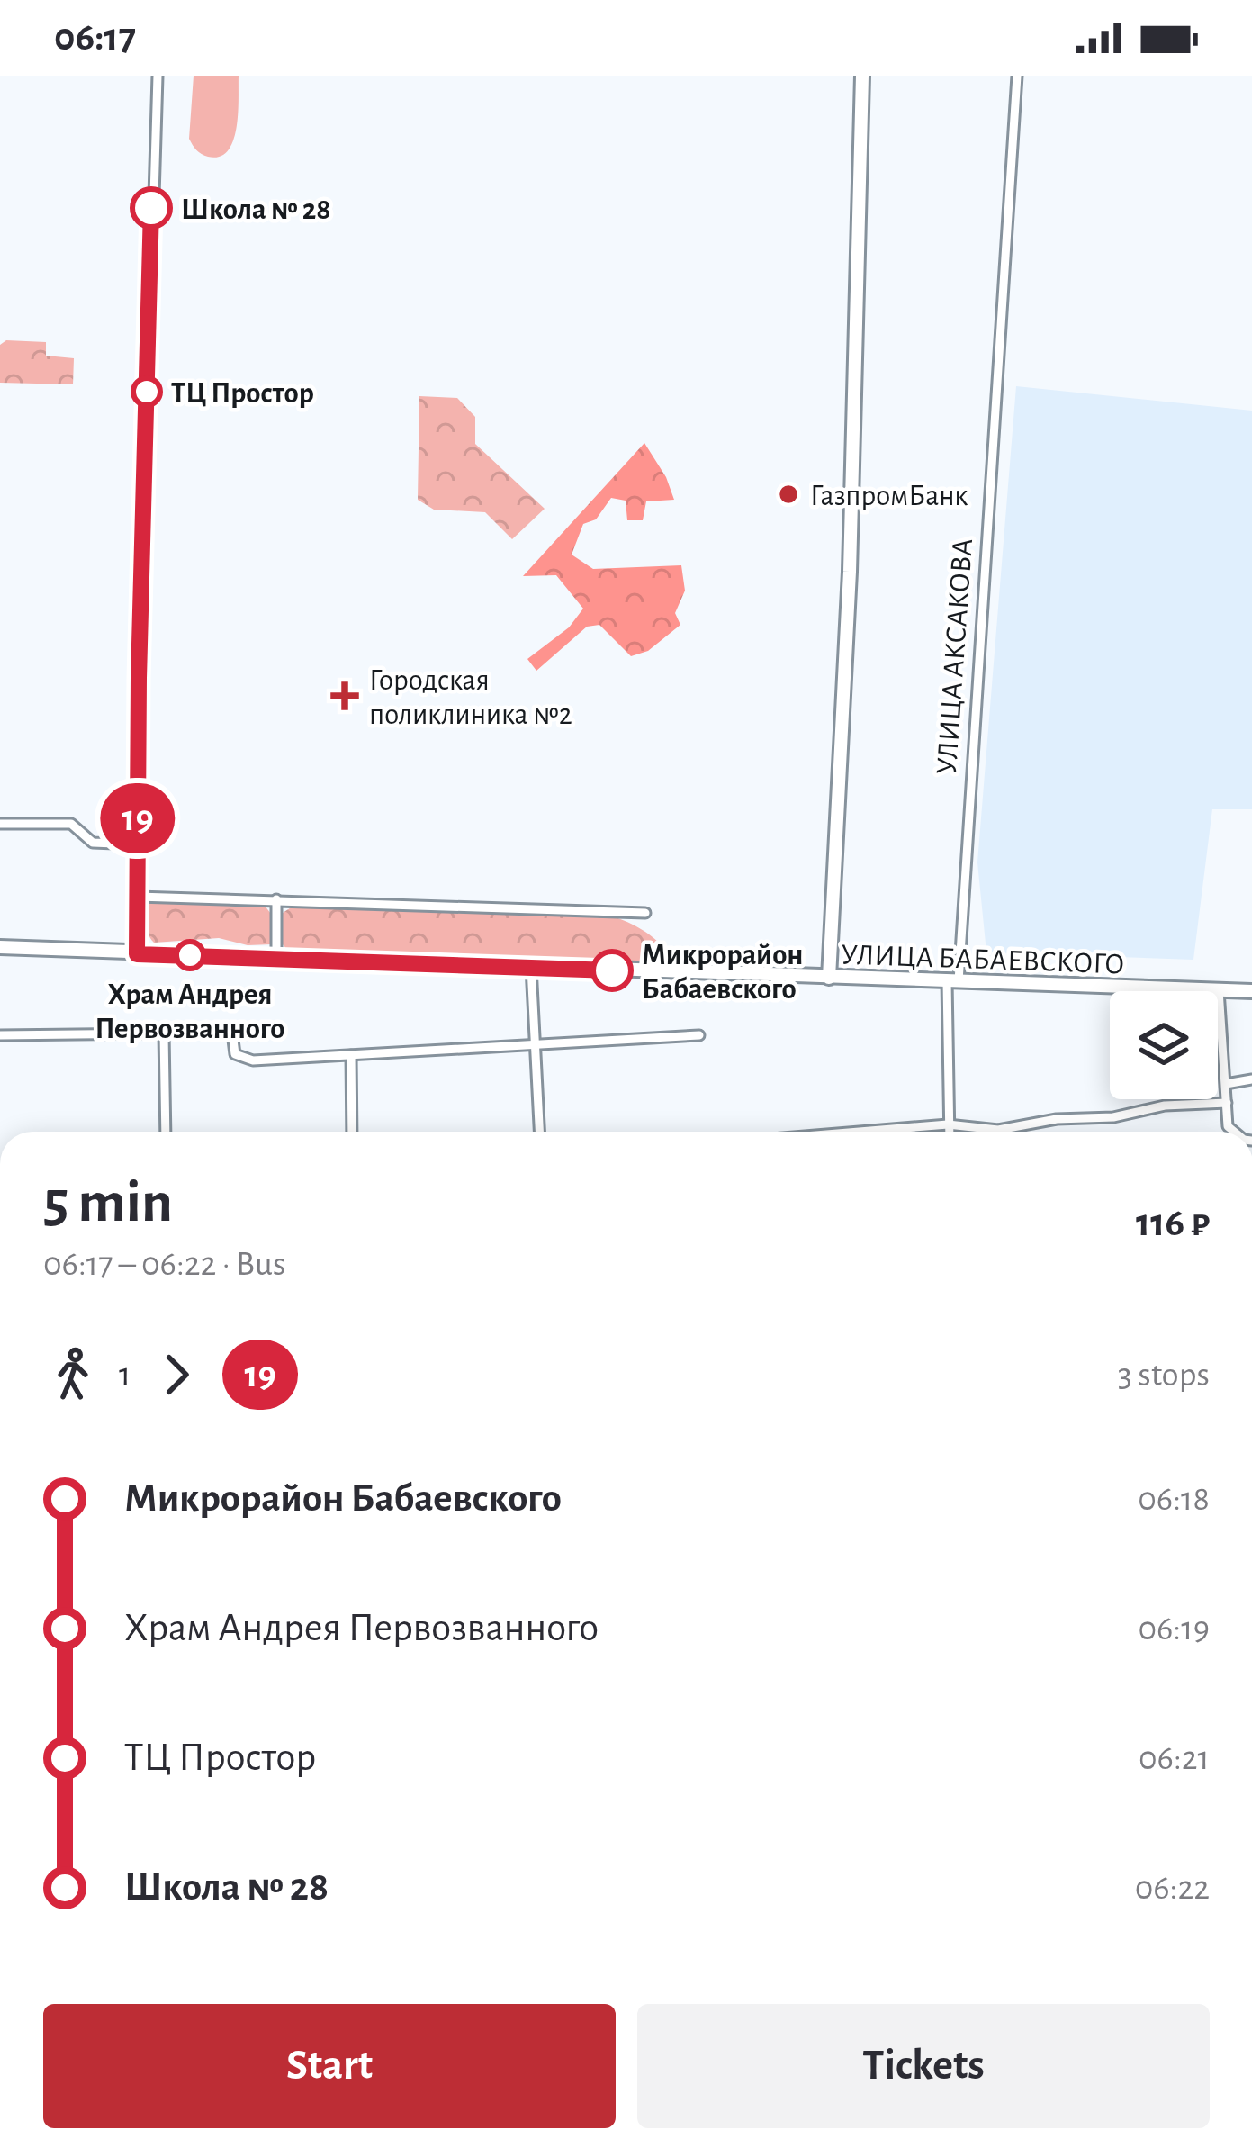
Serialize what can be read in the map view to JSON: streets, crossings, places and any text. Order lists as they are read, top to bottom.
{
  "streets": {
    "main road": ["УЛИЦА БАБАЕВСКОГО"],
    "street": ["УЛИЦА АКСАКОВА"]
  },
  "crossings": [
    ["УЛИЦА АКСАКОВА", "УЛИЦА БАБАЕВСКОГО"]
  ],
  "places": {
    "other": [
      "Школа № 28",
      "ТЦ Простор",
      "ГазпромБанк",
      "Храм Андрея Первозванного",
      "Микрорайон Бабаевского"
    ],
    "health": ["Городская поликлиника №2"]
  },
  "lines": ["bus line 19"],
  "page": {
    "status": "06:17",
    "on_map": "19",
    "heading": ["5 min", "06:17 – 06:22 · Bus", "116 ₽"],
    "legs": ["1", "19", "3 stops"],
    "list": [
      {
        "name": "Микрорайон Бабаевского",
        "value": "06:18"
      },
      {
        "name": "Храм Андрея Первозванного",
        "value": "06:19"
      },
      {
        "name": "ТЦ Простор",
        "value": "06:21"
      },
      {
        "name": "Школа № 28",
        "value": "06:22"
      }
    ],
    "buttons": ["Start", "Tickets"]
  }
}
